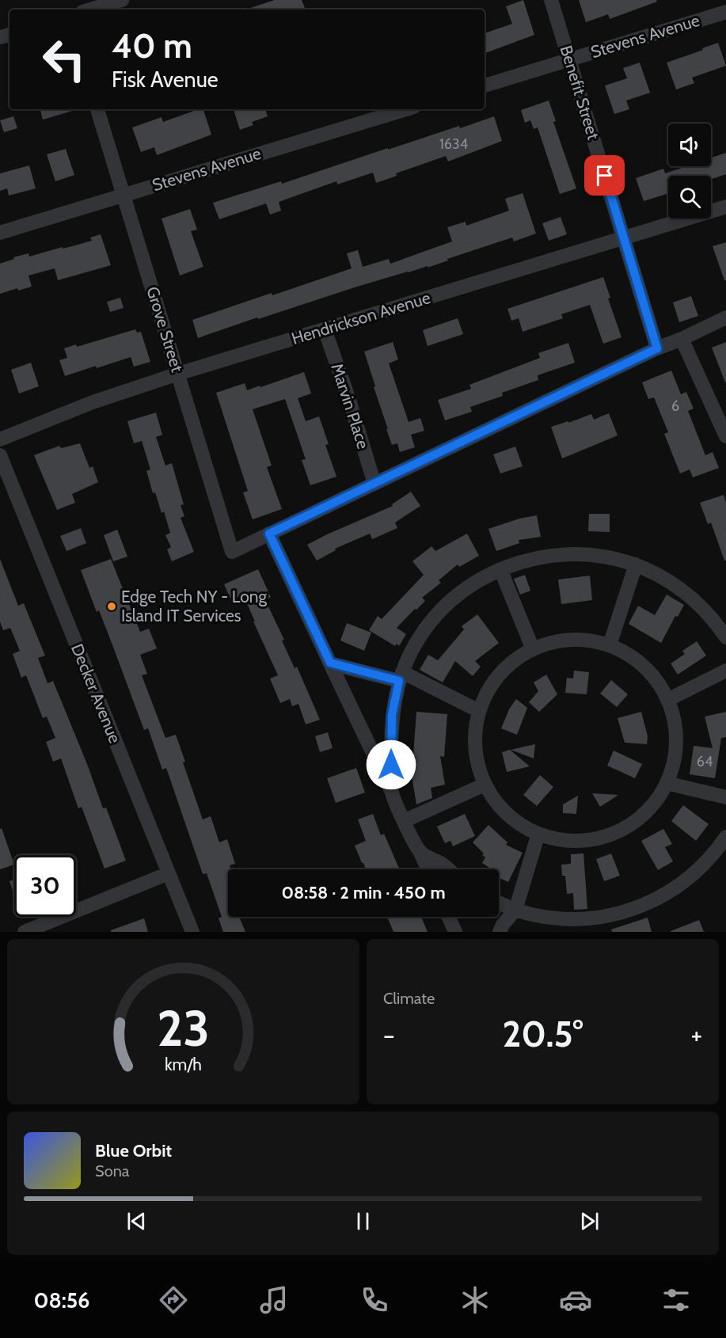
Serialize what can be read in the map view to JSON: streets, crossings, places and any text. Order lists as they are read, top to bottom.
{
  "streets": {
    "street": [
      "Stevens Avenue",
      "Benefit Street",
      "Hendrickson Avenue",
      "Grove Street",
      "Marvin Place",
      "Decker Avenue"
    ]
  },
  "crossings": [
    ["Stevens Avenue", "Benefit Street"],
    ["Stevens Avenue", "Grove Street"],
    ["Benefit Street", "Hendrickson Avenue"],
    ["Hendrickson Avenue", "Grove Street"],
    ["Hendrickson Avenue", "Marvin Place"]
  ],
  "places": ["Edge Tech NY - Long Island IT Services"],
  "house_numbers": ["1634", "6", "64"],
  "page": {
    "turn": ["40 m", "Fisk Avenue"],
    "limit": "30",
    "trip": "08:58 · 2 min · 450 m",
    "tile": "Climate",
    "heat": ["−", "20.5°", "+"],
    "song": ["Blue Orbit", "Sona"],
    "tabs": "08:56",
    "gauge": ["23", "km/h"]
  }
}
